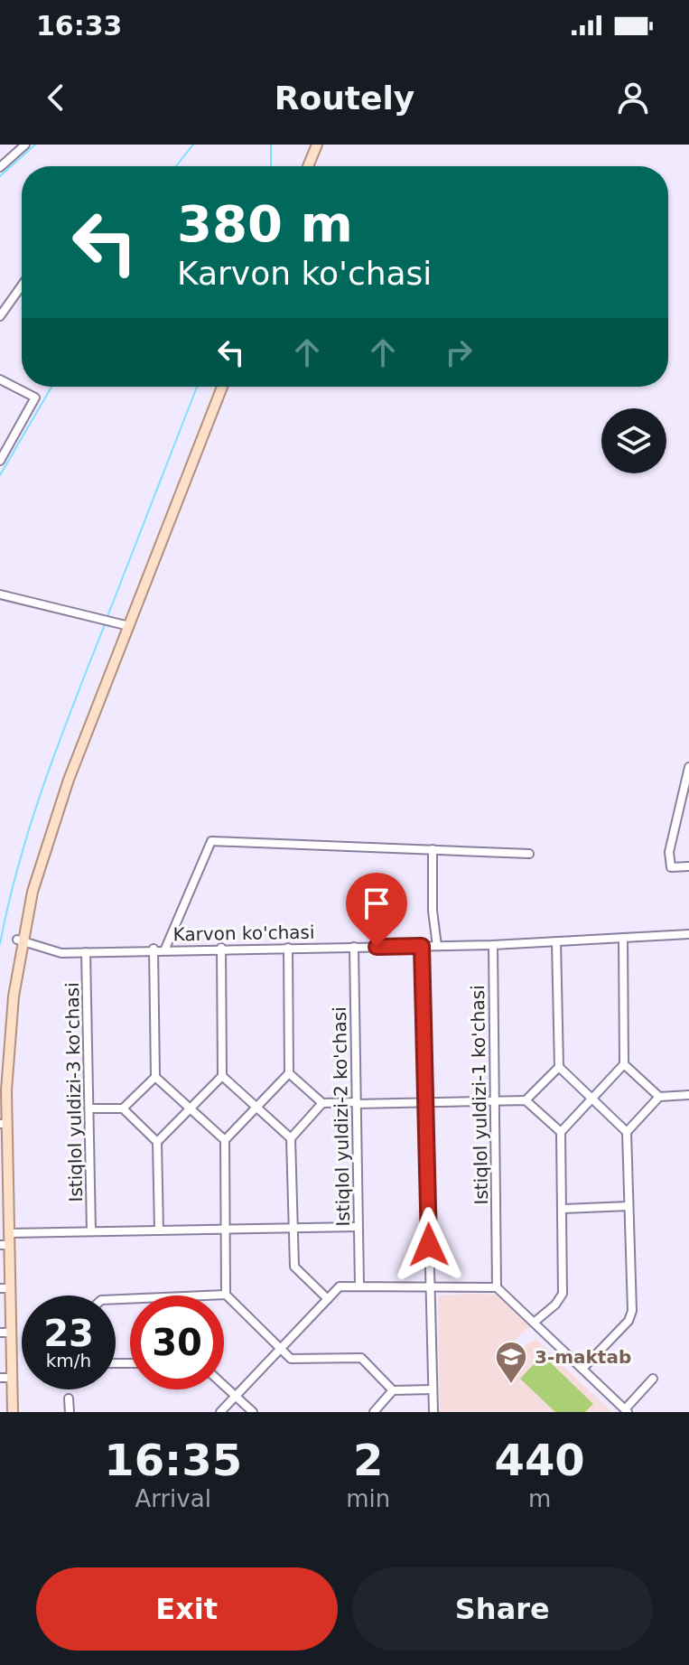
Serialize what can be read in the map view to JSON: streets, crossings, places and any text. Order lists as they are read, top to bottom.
{
  "streets": {
    "street": [
      "Karvon ko'chasi",
      "Istiqlol yuldizi-3 ko'chasi",
      "Istiqlol yuldizi-1 ko'chasi",
      "Istiqlol yuldizi-2 ko'chasi"
    ]
  },
  "crossings": [
    ["Karvon ko'chasi", "Istiqlol yuldizi-3 ko'chasi"],
    ["Karvon ko'chasi", "Istiqlol yuldizi-1 ko'chasi"],
    ["Karvon ko'chasi", "Istiqlol yuldizi-2 ko'chasi"]
  ],
  "places": {
    "school or university": ["3-maktab"]
  },
  "page": {
    "status": "16:33",
    "header": "Routely",
    "turn": ["380 m", "Karvon ko'chasi"],
    "speed": "23 km/h",
    "limit": "30",
    "eta": [
      "16:35",
      "Arrival",
      "2",
      "min",
      "440",
      "m"
    ],
    "buttons": ["Exit", "Share"]
  }
}
